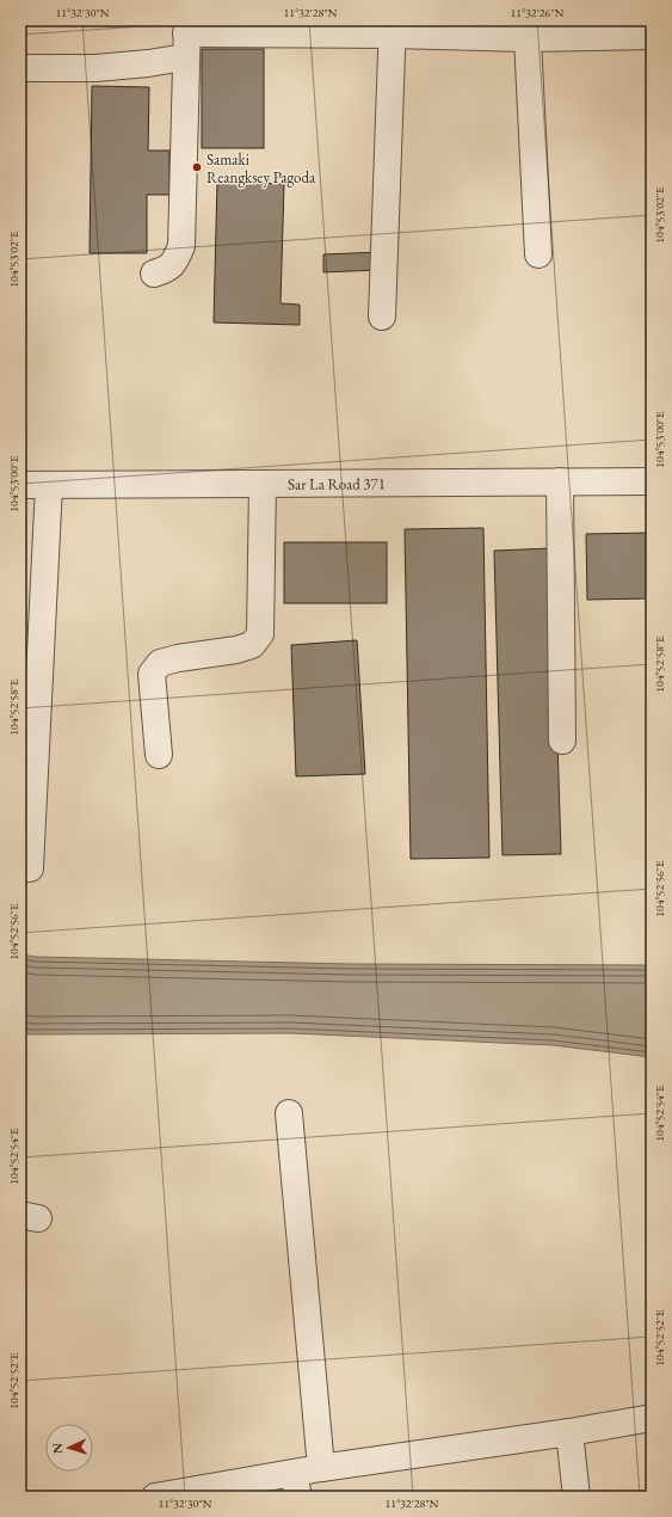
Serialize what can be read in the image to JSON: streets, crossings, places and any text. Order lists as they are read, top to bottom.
{
  "streets": {
    "street": ["Sar La Road 371"]
  },
  "places": ["Samaki Reangksey Pagoda"],
  "north": "left",
  "coordinates": [
    "11°32'30\"N",
    "11°32'28\"N",
    "11°32'26\"N",
    "104°53'02\"E",
    "104°53'00\"E",
    "104°52'58\"E",
    "104°52'56\"E",
    "104°52'54\"E",
    "104°52'52\"E"
  ]
}
